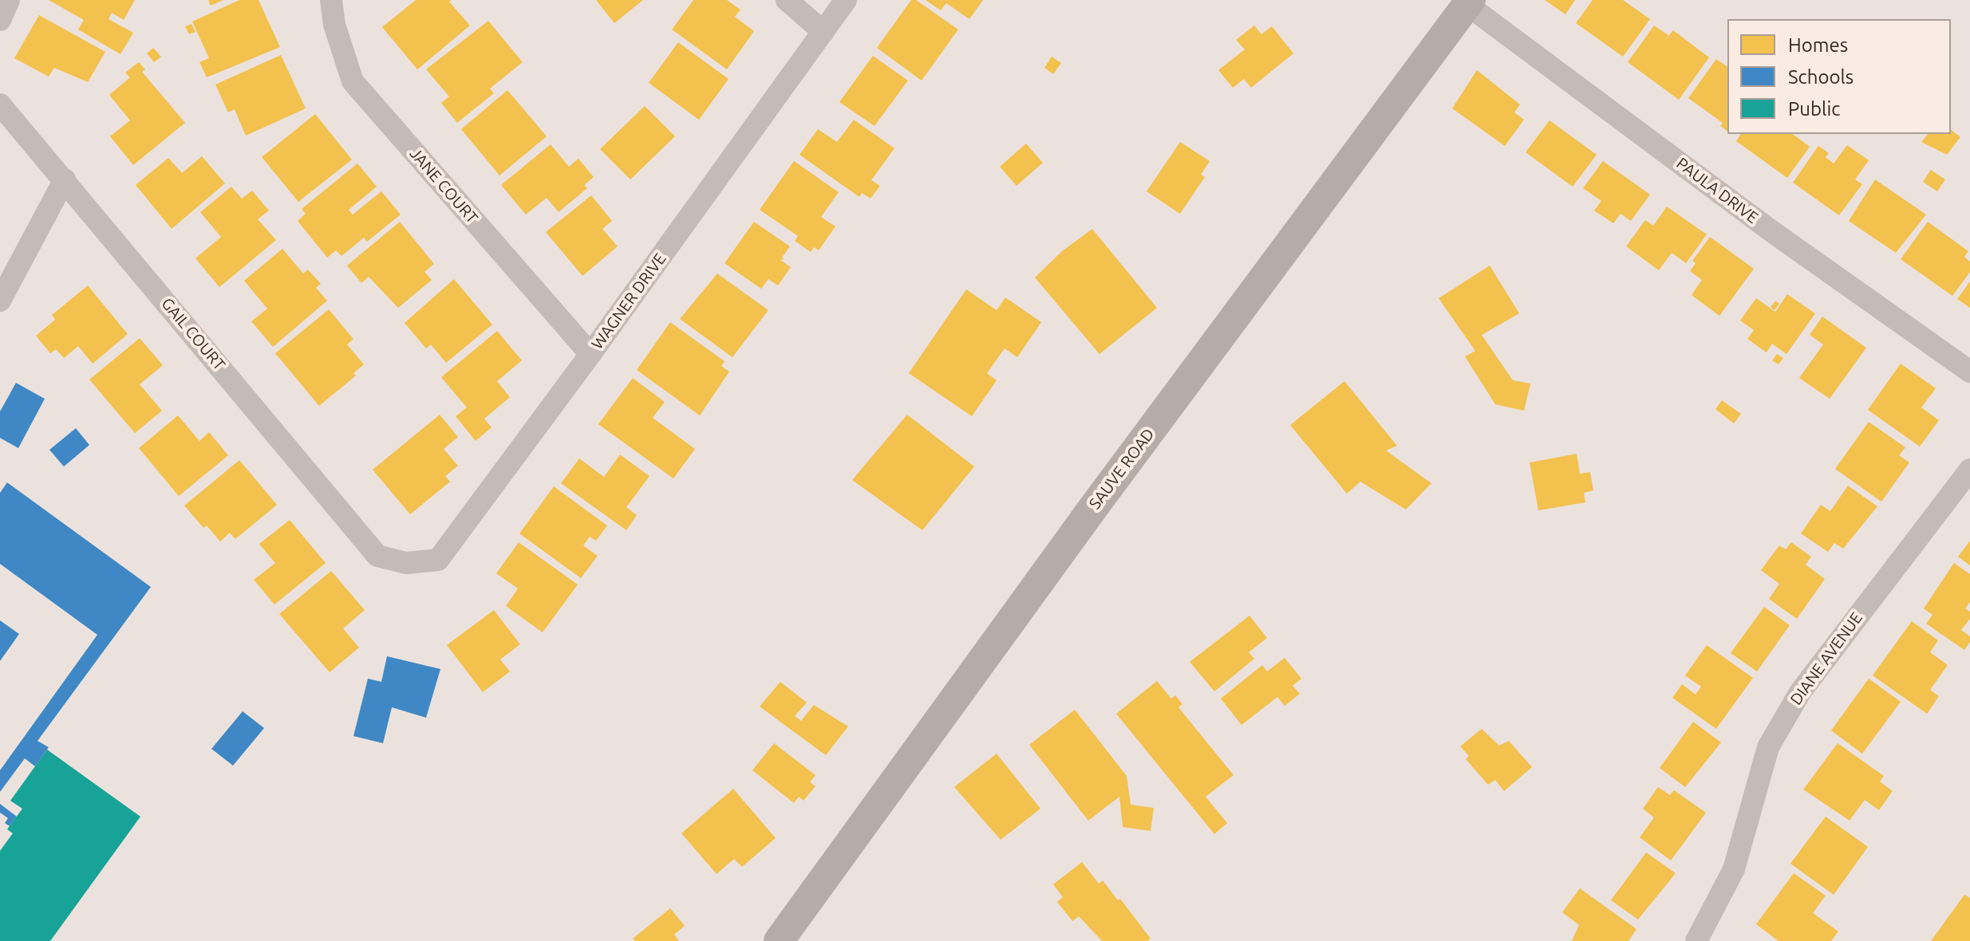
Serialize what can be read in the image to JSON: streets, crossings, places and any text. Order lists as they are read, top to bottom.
{
  "streets": {
    "street": [
      "JANE COURT",
      "PAULA DRIVE",
      "WAGNER DRIVE",
      "GAIL COURT",
      "SAUVE ROAD",
      "DIANE AVENUE"
    ]
  },
  "crossings": [
    ["JANE COURT", "WAGNER DRIVE"],
    ["PAULA DRIVE", "SAUVE ROAD"],
    ["WAGNER DRIVE", "GAIL COURT"]
  ],
  "legend": ["Homes", "Schools", "Public"]
}
